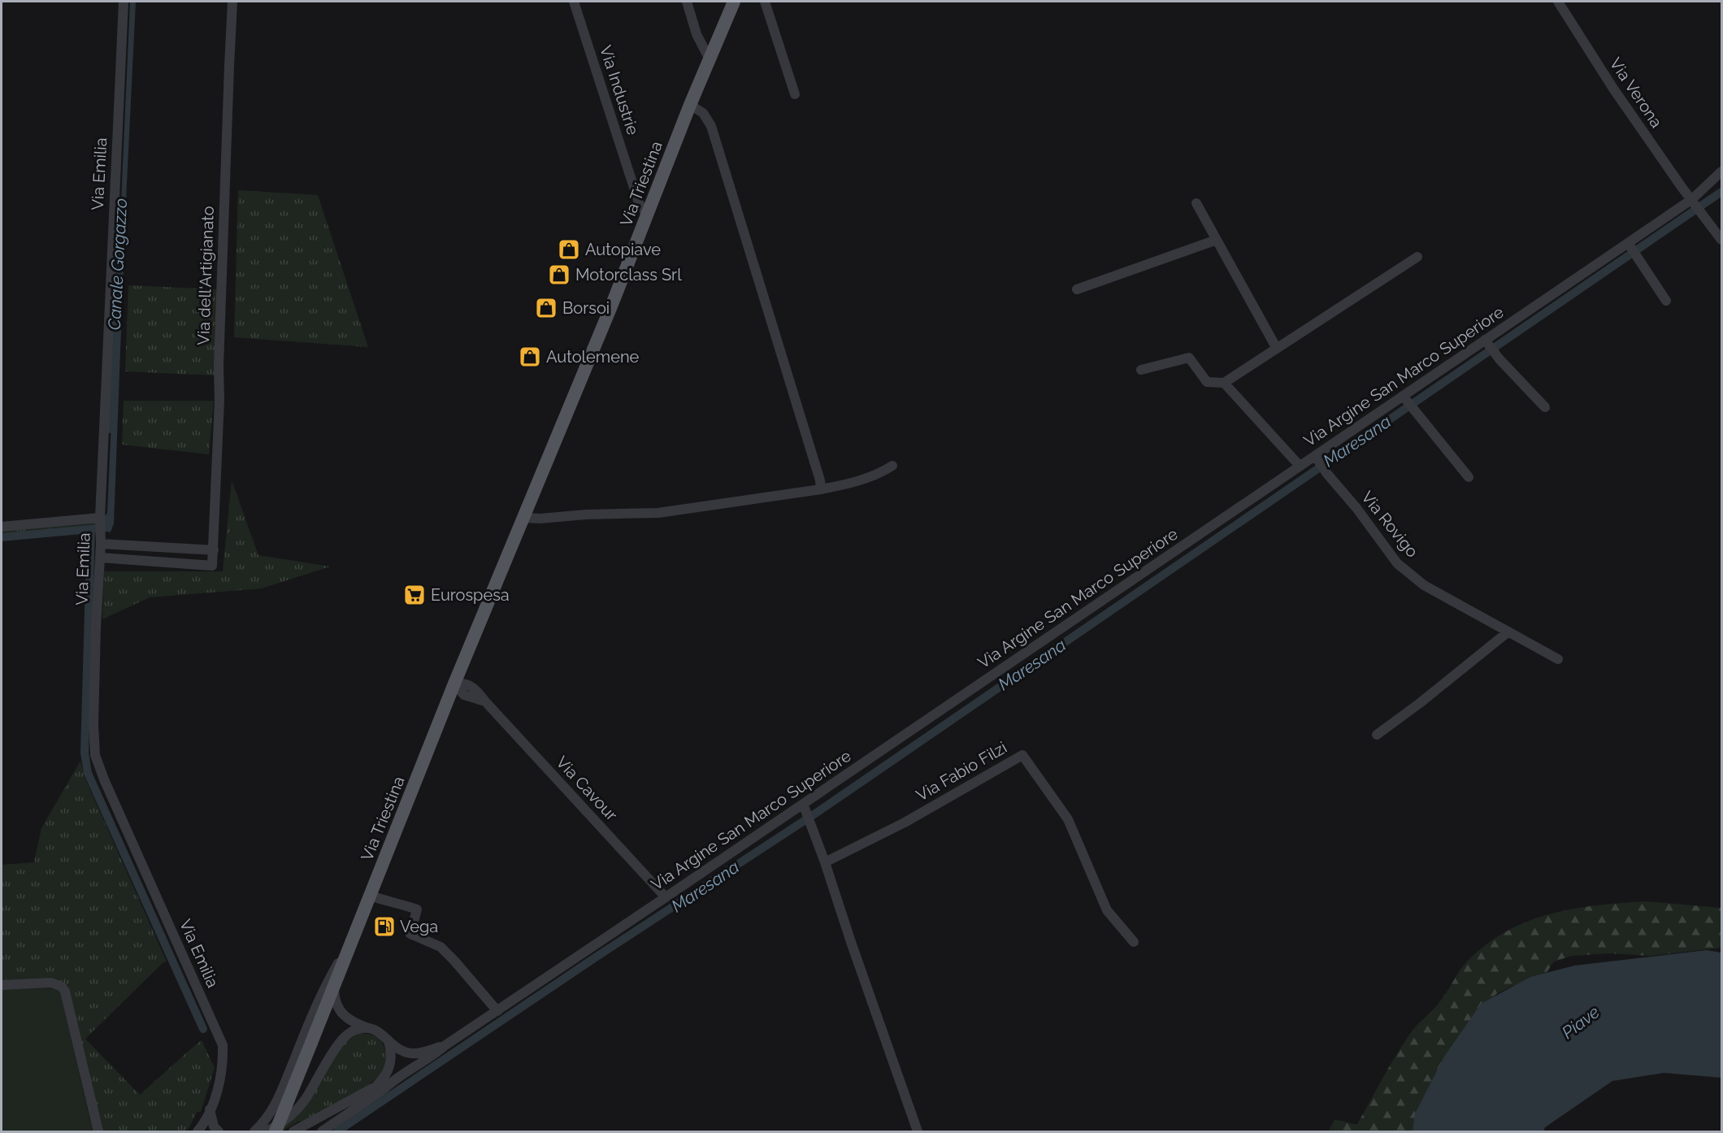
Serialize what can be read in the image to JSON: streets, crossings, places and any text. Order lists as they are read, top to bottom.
{
  "streets": {
    "main road": ["Via Triestina"],
    "street": [
      "Via Industrie",
      "Via Verona",
      "Via Emilia",
      "Via dell'Artigianato",
      "Via Argine San Marco Superiore",
      "Via Rovigo",
      "Via Fabio Filzi",
      "Via Cavour"
    ]
  },
  "crossings": [
    ["Via Industrie", "Via Triestina"],
    ["Via Verona", "Via Argine San Marco Superiore"],
    ["Via Triestina", "Via Cavour"],
    ["Via Argine San Marco Superiore", "Via Rovigo"],
    ["Via Argine San Marco Superiore", "Via Cavour"]
  ],
  "water": ["Canale Gorgazzo", "Maresana", "Piave"],
  "places": {
    "shop": [
      "Autopiave",
      "Motorclass Srl",
      "Borsoi",
      "Autolemene"
    ],
    "supermarket": ["Eurospesa"],
    "fuel station": ["Vega"]
  }
}
